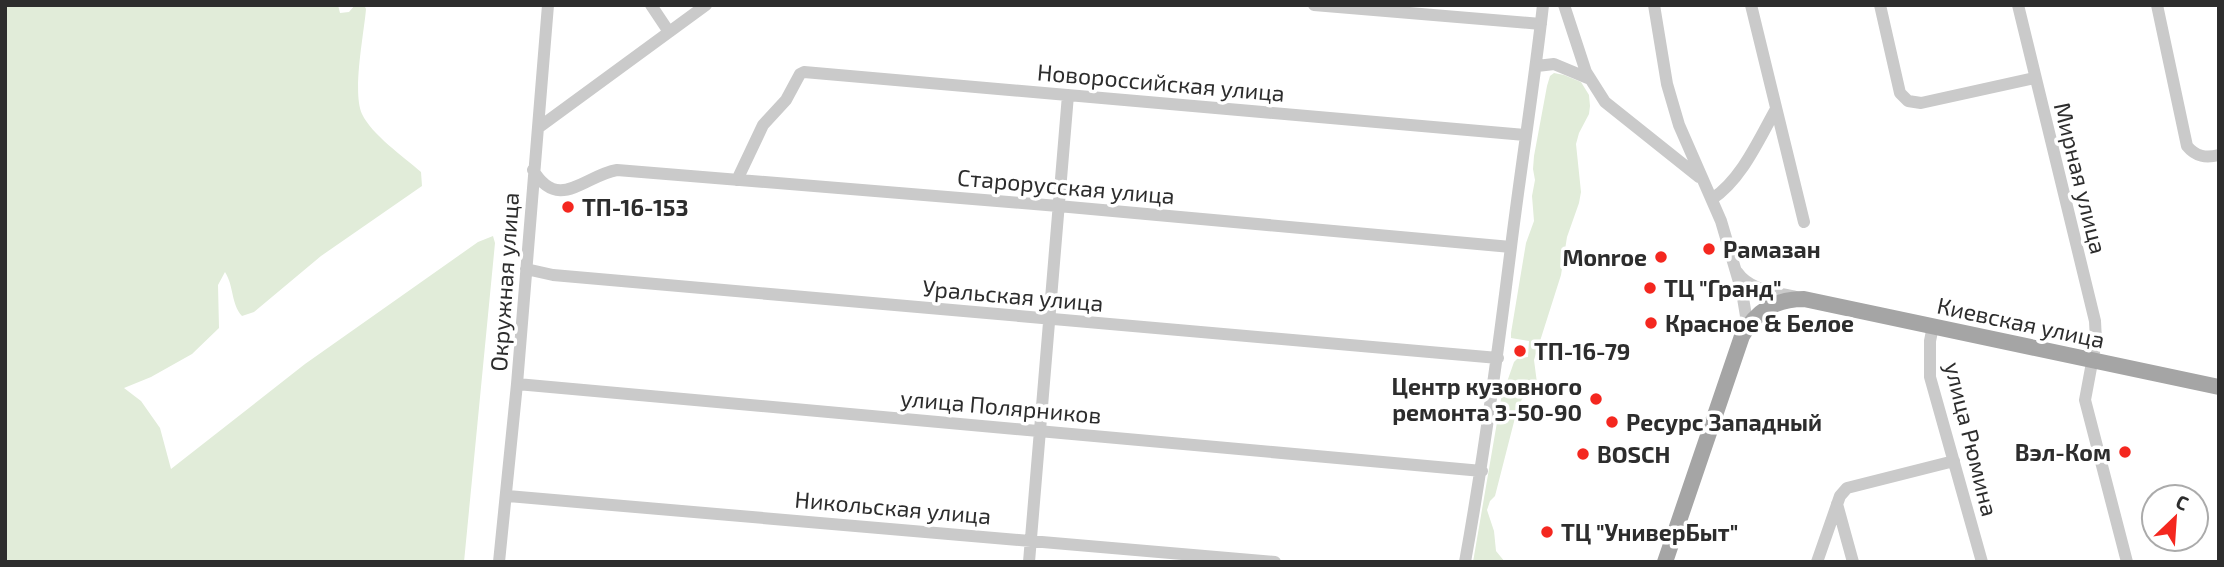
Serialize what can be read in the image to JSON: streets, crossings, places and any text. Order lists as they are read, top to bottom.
{
  "streets": {
    "main road": ["Киевская улица"],
    "street": [
      "Новороссийская улица",
      "Мирная улица",
      "Старорусская улица",
      "Окружная улица",
      "Уральская улица",
      "улица Полярников",
      "улица Рюмина",
      "Никольская улица"
    ]
  },
  "crossings": [
    ["Новороссийская улица", "Старорусская улица"],
    ["Мирная улица", "Киевская улица"],
    ["Старорусская улица", "Окружная улица"],
    ["Окружная улица", "Уральская улица"],
    ["Окружная улица", "улица Полярников"],
    ["Окружная улица", "Никольская улица"],
    ["Киевская улица", "улица Рюмина"]
  ],
  "places": [
    "ТП-16-153",
    "Рамазан",
    "Monroe",
    "ТЦ \"Гранд\"",
    "Красное & Белое",
    "ТП-16-79",
    "Центр кузовного ремонта 3-50-90",
    "Ресурс Западный",
    "Вэл-Ком",
    "BOSCH",
    "ТЦ \"УниверБыт\""
  ],
  "north": "top right"
}
